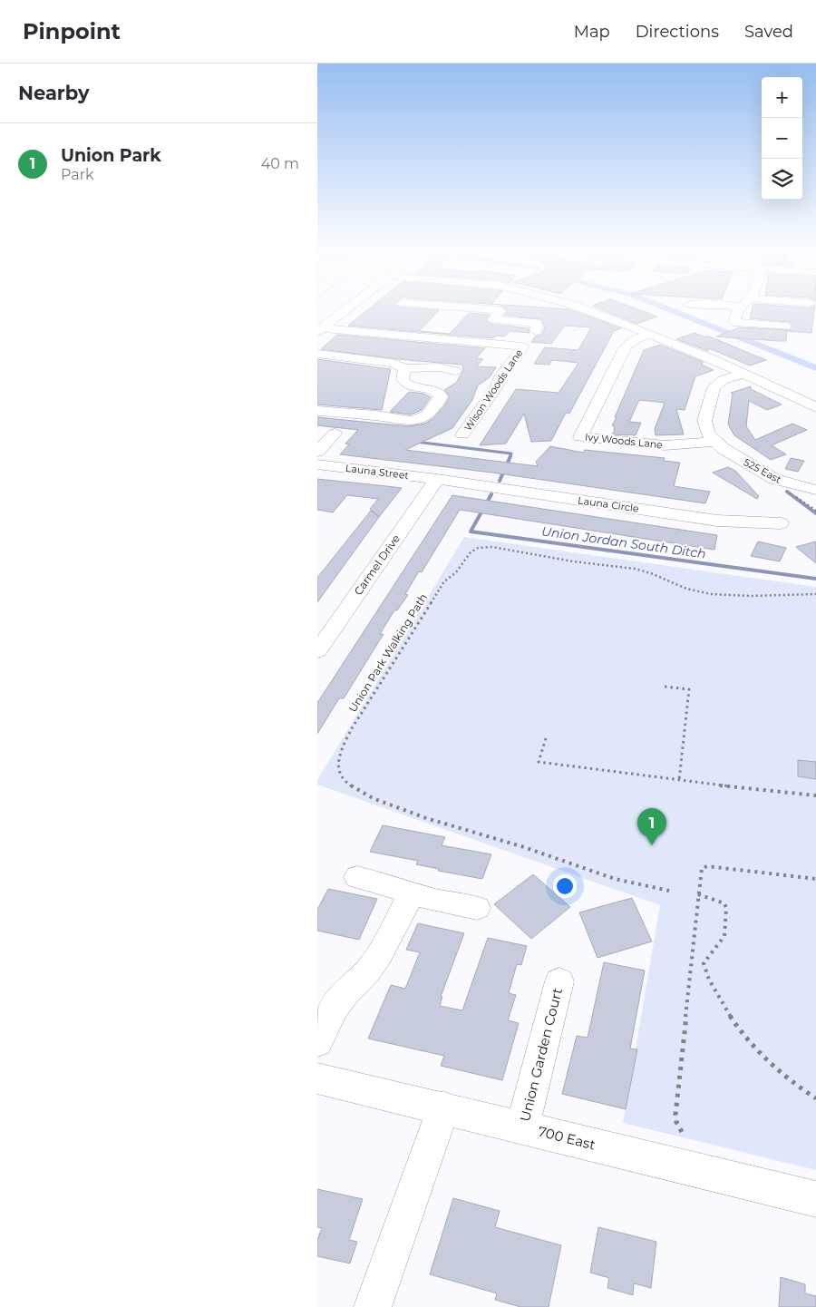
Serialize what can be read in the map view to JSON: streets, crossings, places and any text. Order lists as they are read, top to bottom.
{
  "streets": {
    "street": [
      "Wison Woods Lane",
      "Ivy Woods Lane",
      "525 East",
      "Launa Street",
      "Launa Circle",
      "Carmel Drive",
      "Union Garden Court",
      "700 East"
    ],
    "path": ["Union Park Walking Path"]
  },
  "crossings": [
    ["Ivy Woods Lane", "525 East"],
    ["Launa Street", "Launa Circle"],
    ["Launa Street", "Carmel Drive"],
    ["Launa Circle", "Carmel Drive"],
    ["Union Garden Court", "700 East"]
  ],
  "water": ["Union Jordan South Ditch"],
  "page": {
    "header": "Pinpoint",
    "nav": ["Map", "Directions", "Saved"],
    "heading": "Nearby",
    "map_buttons": ["+", "−"],
    "list": [
      {
        "mark": "1",
        "name": "Union Park",
        "note": "Park",
        "value": "40 m"
      }
    ],
    "pins": "1"
  }
}
